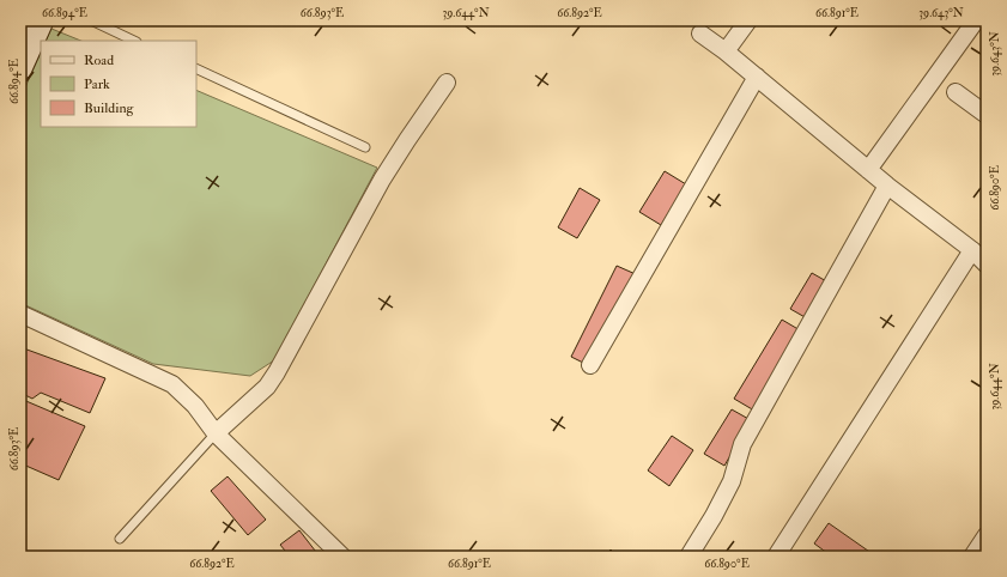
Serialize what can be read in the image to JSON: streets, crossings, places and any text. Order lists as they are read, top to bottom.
{
  "legend": ["Road", "Park", "Building"],
  "coordinates": [
    "66.894°E",
    "66.893°E",
    "39.644°N",
    "66.892°E",
    "66.891°E",
    "39.643°N",
    "66.890°E"
  ]
}
